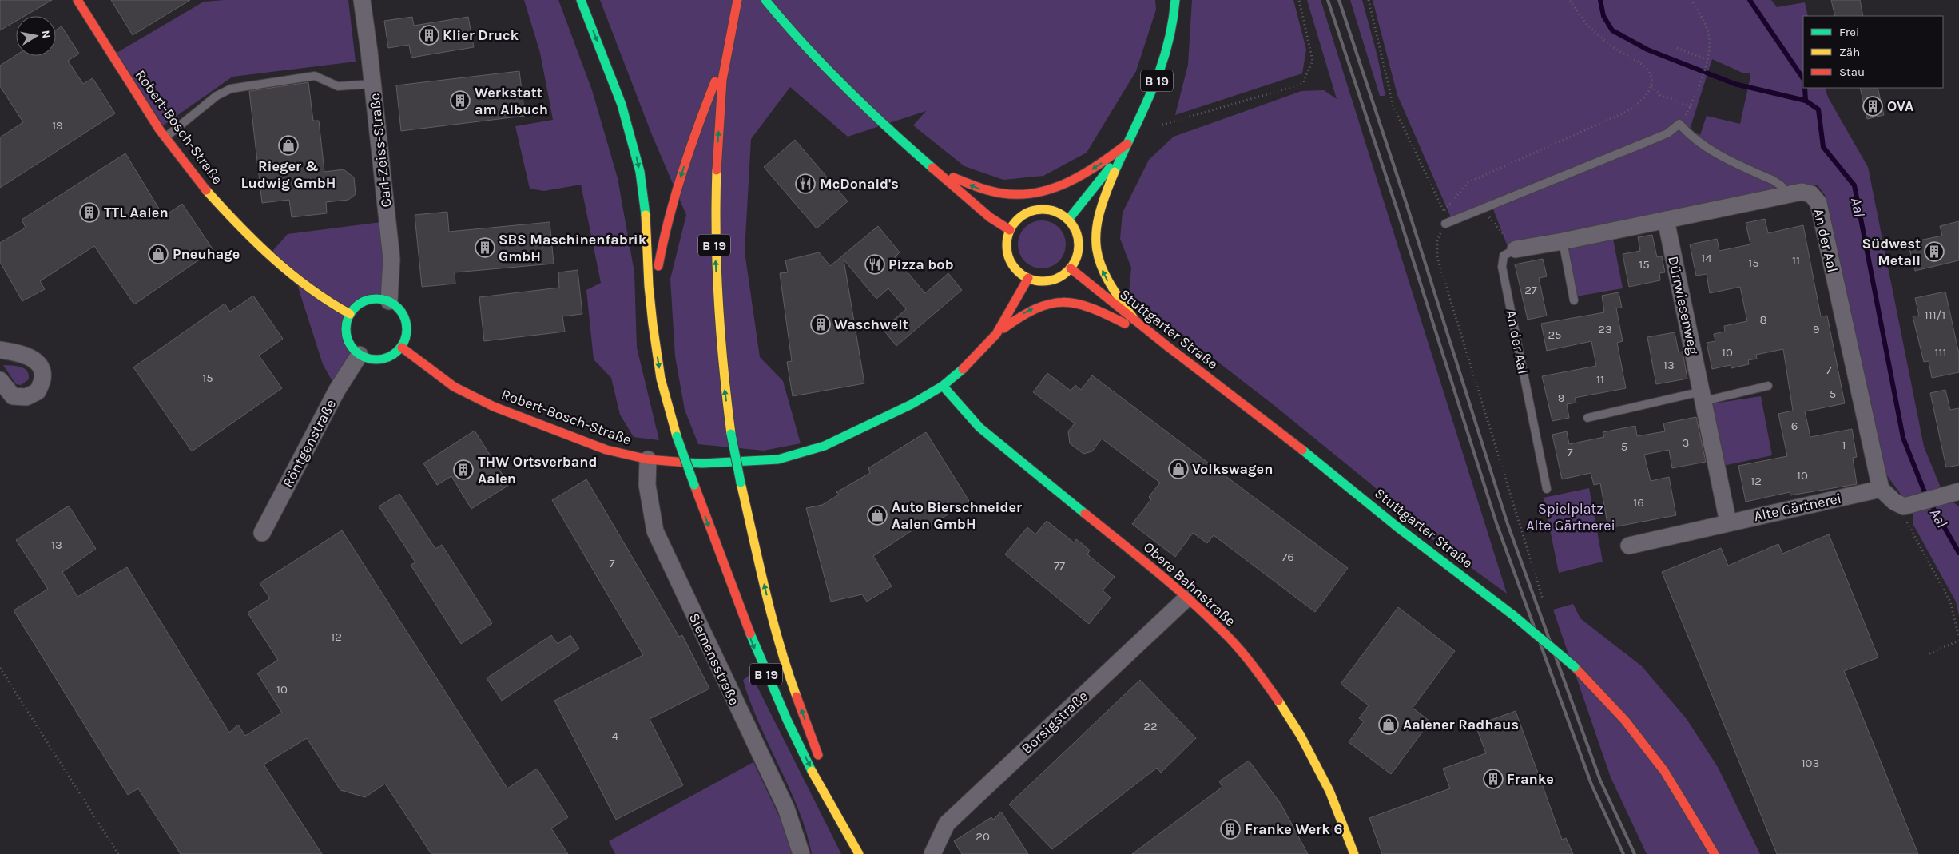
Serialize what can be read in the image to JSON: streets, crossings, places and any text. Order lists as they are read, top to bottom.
{
  "streets": {
    "main road": [
      "B 19",
      "Robert-Bosch-Straße",
      "Stuttgarter Straße",
      "Obere Bahnstraße"
    ],
    "street": [
      "Carl-Zeiss-Straße",
      "An der Aal",
      "Dürrwiesenweg",
      "Röntgenstraße",
      "Alte Gärtnerei",
      "Siemensstraße",
      "Borsigstraße"
    ]
  },
  "crossings": [
    ["B 19", "Robert-Bosch-Straße"],
    ["B 19", "Stuttgarter Straße"],
    ["Robert-Bosch-Straße", "Carl-Zeiss-Straße"],
    ["Robert-Bosch-Straße", "Stuttgarter Straße"],
    ["Robert-Bosch-Straße", "Röntgenstraße"],
    ["Robert-Bosch-Straße", "Obere Bahnstraße"],
    ["Robert-Bosch-Straße", "Siemensstraße"],
    ["Carl-Zeiss-Straße", "Röntgenstraße"],
    ["An der Aal", "Dürrwiesenweg"],
    ["An der Aal", "Alte Gärtnerei"],
    ["Dürrwiesenweg", "Alte Gärtnerei"],
    ["Obere Bahnstraße", "Borsigstraße"]
  ],
  "water": ["Aal"],
  "parks": ["Spielplatz Alte Gärtnerei"],
  "places": {
    "building": [
      "Klier Druck",
      "Werkstatt am Albuch",
      "OVA",
      "TTL Aalen",
      "SBS Maschinenfabrik GmbH",
      "Südwest Metall",
      "Waschwelt",
      "THW Ortsverband Aalen",
      "Franke",
      "Franke Werk 6"
    ],
    "shop": [
      "Rieger & Ludwig GmbH",
      "Pneuhage",
      "Volkswagen",
      "Auto Bierschneider Aalen GmbH",
      "Aalener Radhaus"
    ],
    "restaurant": ["McDonald's", "Pizza bob"]
  },
  "house_numbers": [
    "19",
    "14",
    "11",
    "15",
    "15",
    "27",
    "111/1",
    "8",
    "23",
    "9",
    "25",
    "10",
    "111",
    "13",
    "7",
    "15",
    "11",
    "5",
    "9",
    "6",
    "3",
    "1",
    "5",
    "7",
    "10",
    "12",
    "16",
    "13",
    "76",
    "7",
    "77",
    "12",
    "10",
    "22",
    "4",
    "103",
    "20"
  ],
  "legend": ["Frei", "Zäh", "Stau"],
  "north": "right"
}
